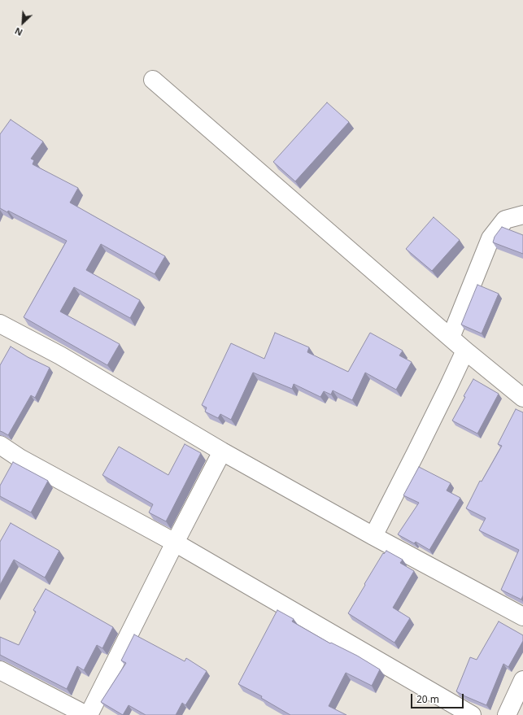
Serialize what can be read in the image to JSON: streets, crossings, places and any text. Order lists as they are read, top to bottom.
{
  "scale_bar": "20 m",
  "north": "bottom left"
}
